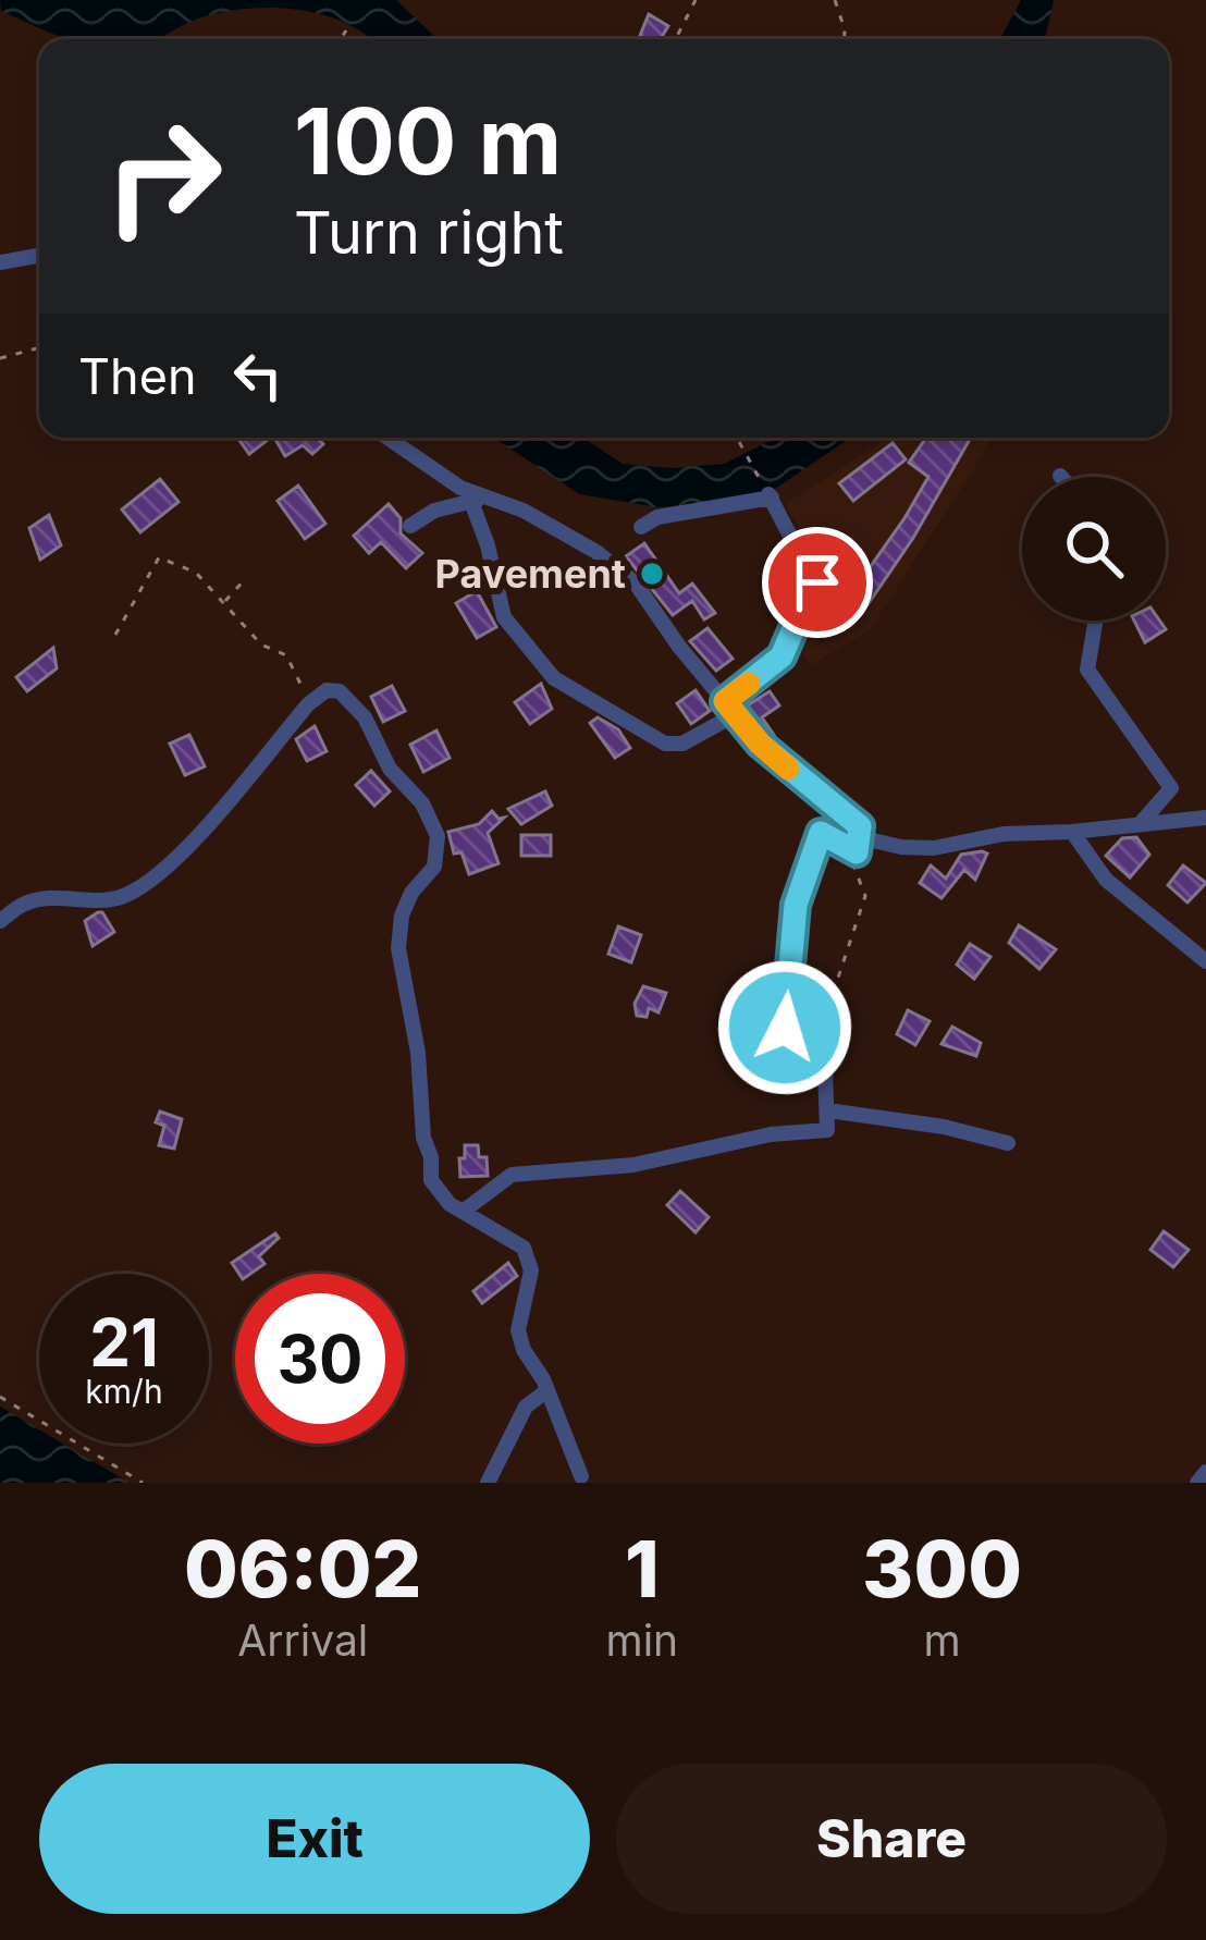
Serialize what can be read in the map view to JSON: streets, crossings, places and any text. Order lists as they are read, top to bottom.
{
  "places": ["Pavement"],
  "page": {
    "turn": ["100 m", "Turn right"],
    "then": "Then",
    "speed": "21 km/h",
    "limit": "30",
    "eta": [
      "06:02",
      "Arrival",
      "1",
      "min",
      "300",
      "m"
    ],
    "buttons": ["Exit", "Share"]
  }
}
